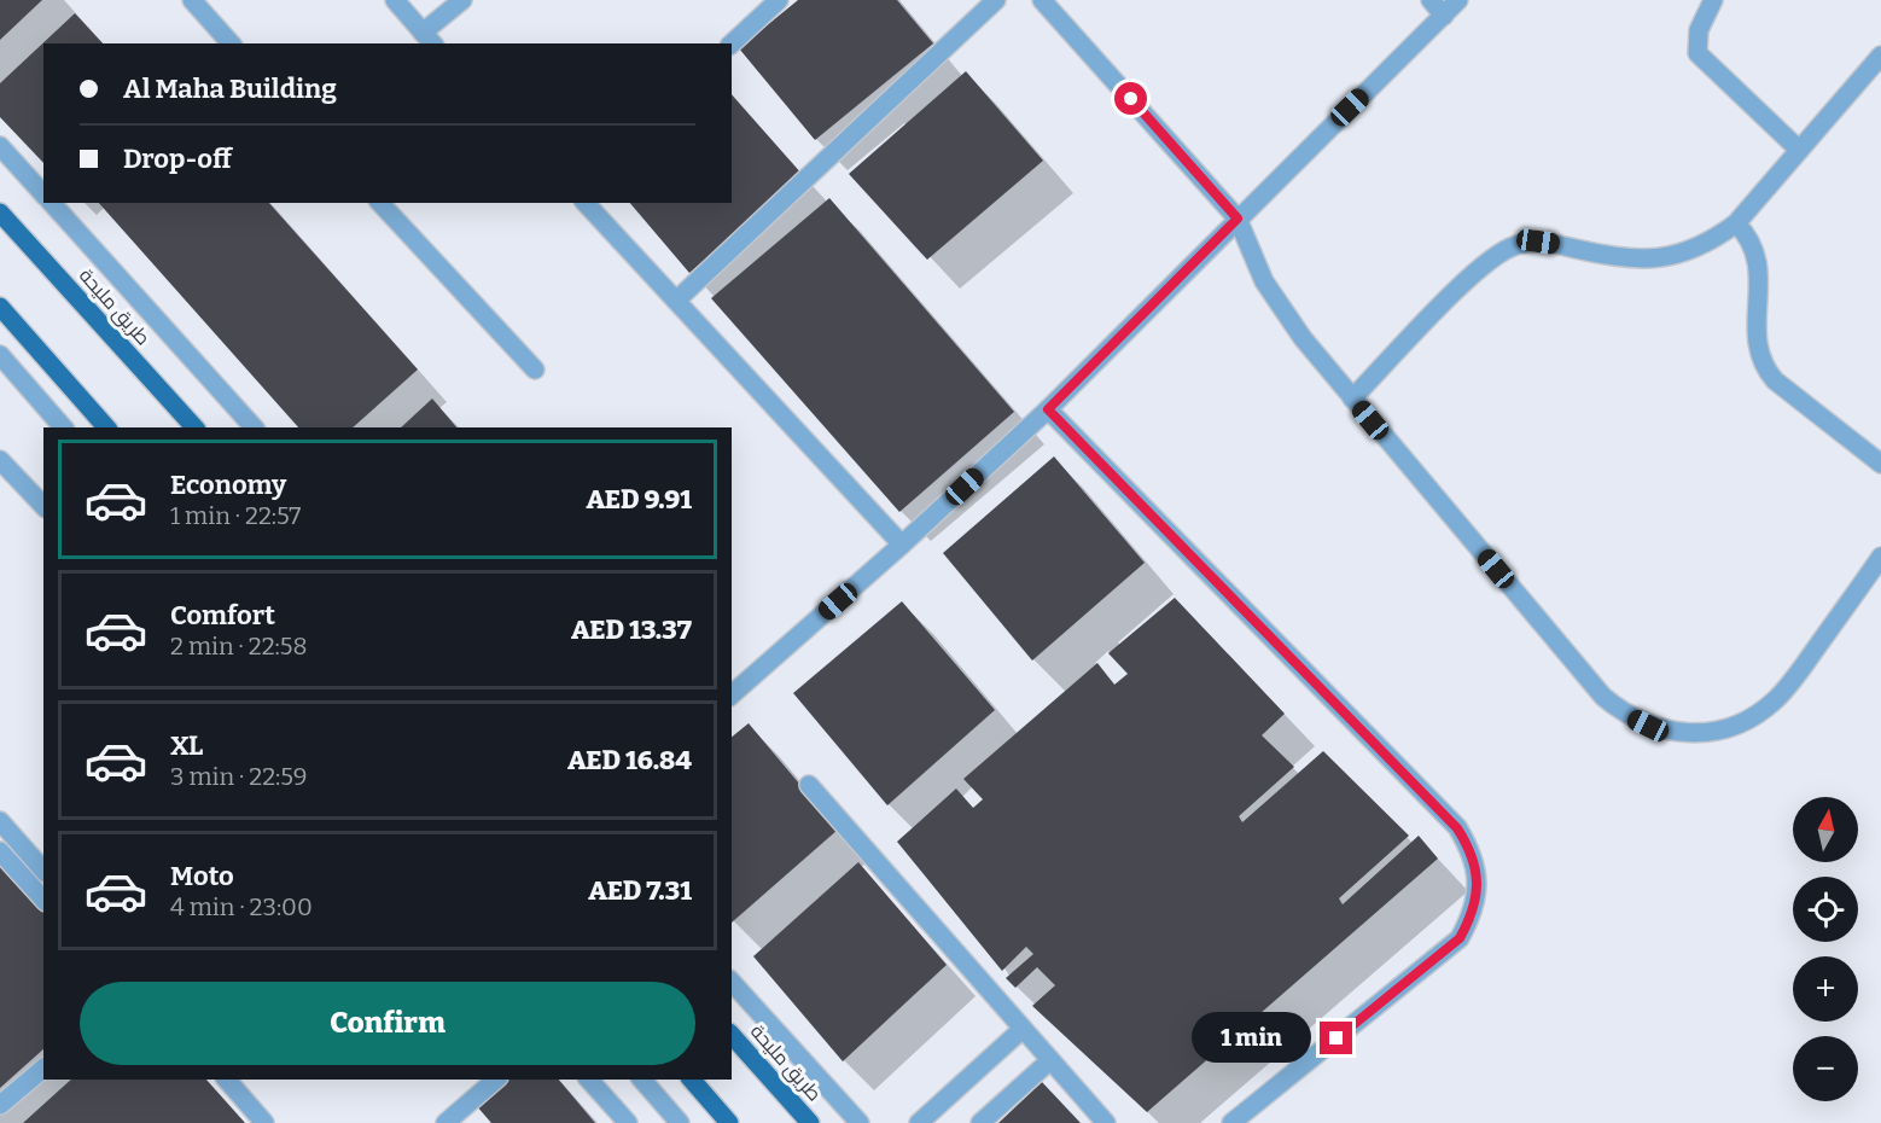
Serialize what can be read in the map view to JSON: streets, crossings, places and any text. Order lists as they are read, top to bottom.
{
  "streets": {
    "main road": ["طريق مليحة"]
  },
  "north": "top",
  "page": {
    "banner": ["Al Maha Building", "Drop-off"],
    "list": [
      {
        "name": "Economy",
        "note": "1 min · 22:57",
        "value": "AED 9.91"
      },
      {
        "name": "Comfort",
        "note": "2 min · 22:58",
        "value": "AED 13.37"
      },
      {
        "name": "XL",
        "note": "3 min · 22:59",
        "value": "AED 16.84"
      },
      {
        "name": "Moto",
        "note": "4 min · 23:00",
        "value": "AED 7.31"
      }
    ],
    "map_buttons": ["+", "−"],
    "buttons": "Confirm",
    "bubble": "1 min"
  }
}
